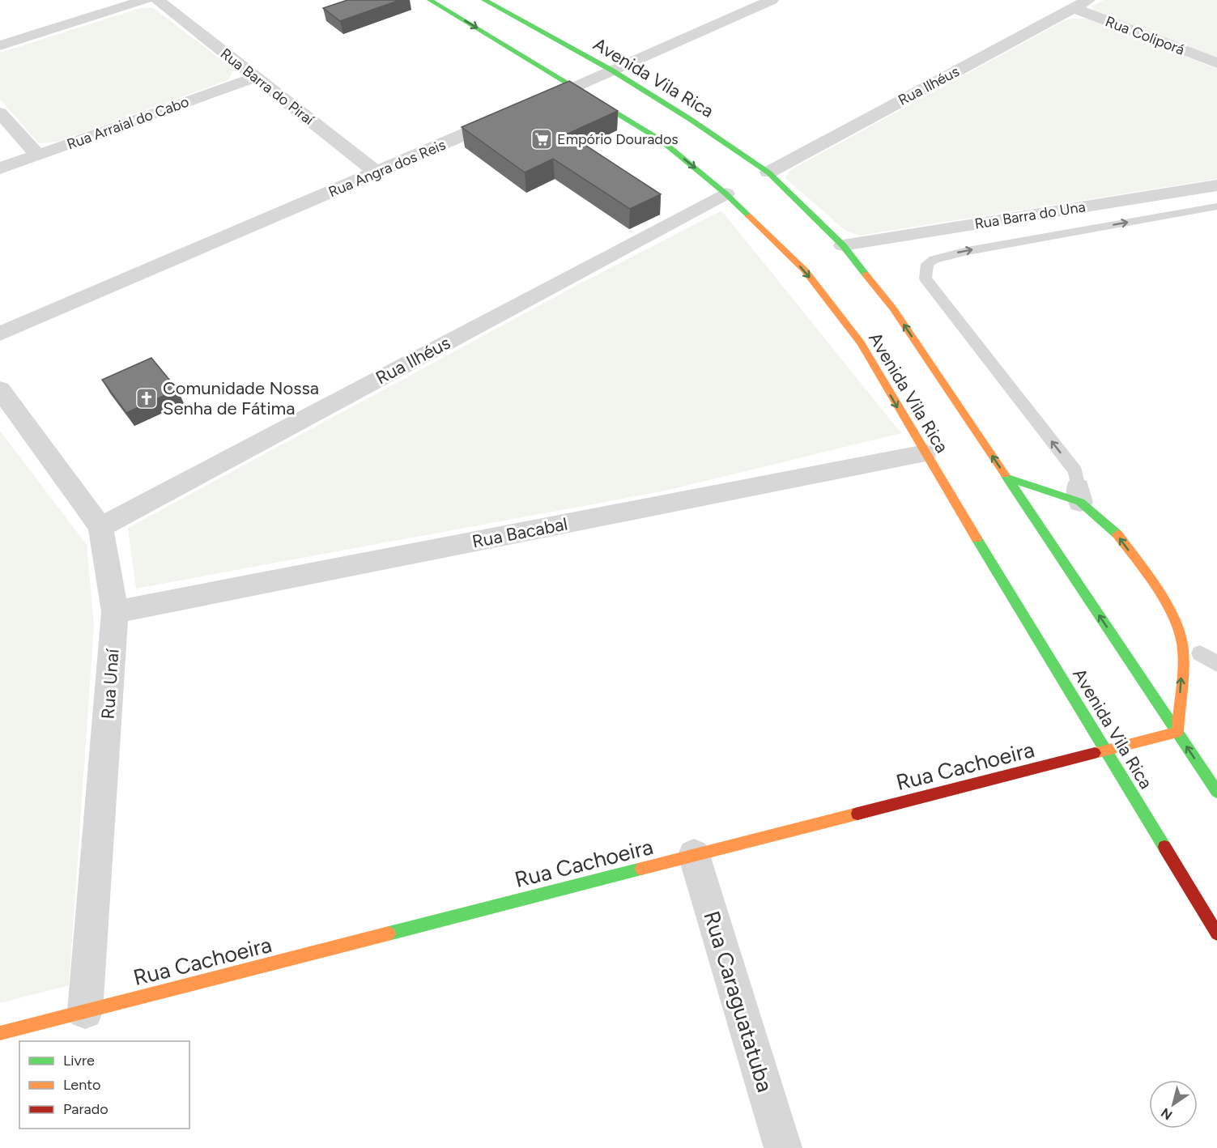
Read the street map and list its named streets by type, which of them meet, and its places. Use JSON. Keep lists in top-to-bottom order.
{
  "streets": {
    "street": [
      "Rua Coliporá",
      "Avenida Vila Rica",
      "Rua Ilhéus",
      "Rua Barra do Piraí",
      "Rua Arraial do Cabo",
      "Rua Angra dos Reis",
      "Rua Barra do Una",
      "Rua Bacabal",
      "Rua Unaí",
      "Rua Cachoeira",
      "Rua Caraguatatuba"
    ]
  },
  "crossings": [
    ["Rua Coliporá", "Rua Ilhéus"],
    ["Avenida Vila Rica", "Rua Ilhéus"],
    ["Avenida Vila Rica", "Rua Barra do Una"],
    ["Avenida Vila Rica", "Rua Bacabal"],
    ["Avenida Vila Rica", "Rua Cachoeira"],
    ["Rua Ilhéus", "Rua Unaí"],
    ["Rua Barra do Piraí", "Rua Arraial do Cabo"],
    ["Rua Barra do Piraí", "Rua Angra dos Reis"],
    ["Rua Bacabal", "Rua Unaí"],
    ["Rua Unaí", "Rua Cachoeira"],
    ["Rua Cachoeira", "Rua Caraguatatuba"]
  ],
  "places": {
    "supermarket": ["Empório Dourados"],
    "church": ["Comunidade Nossa Senha de Fátima"]
  },
  "legend": ["Livre", "Lento", "Parado"],
  "north": "bottom left"
}
